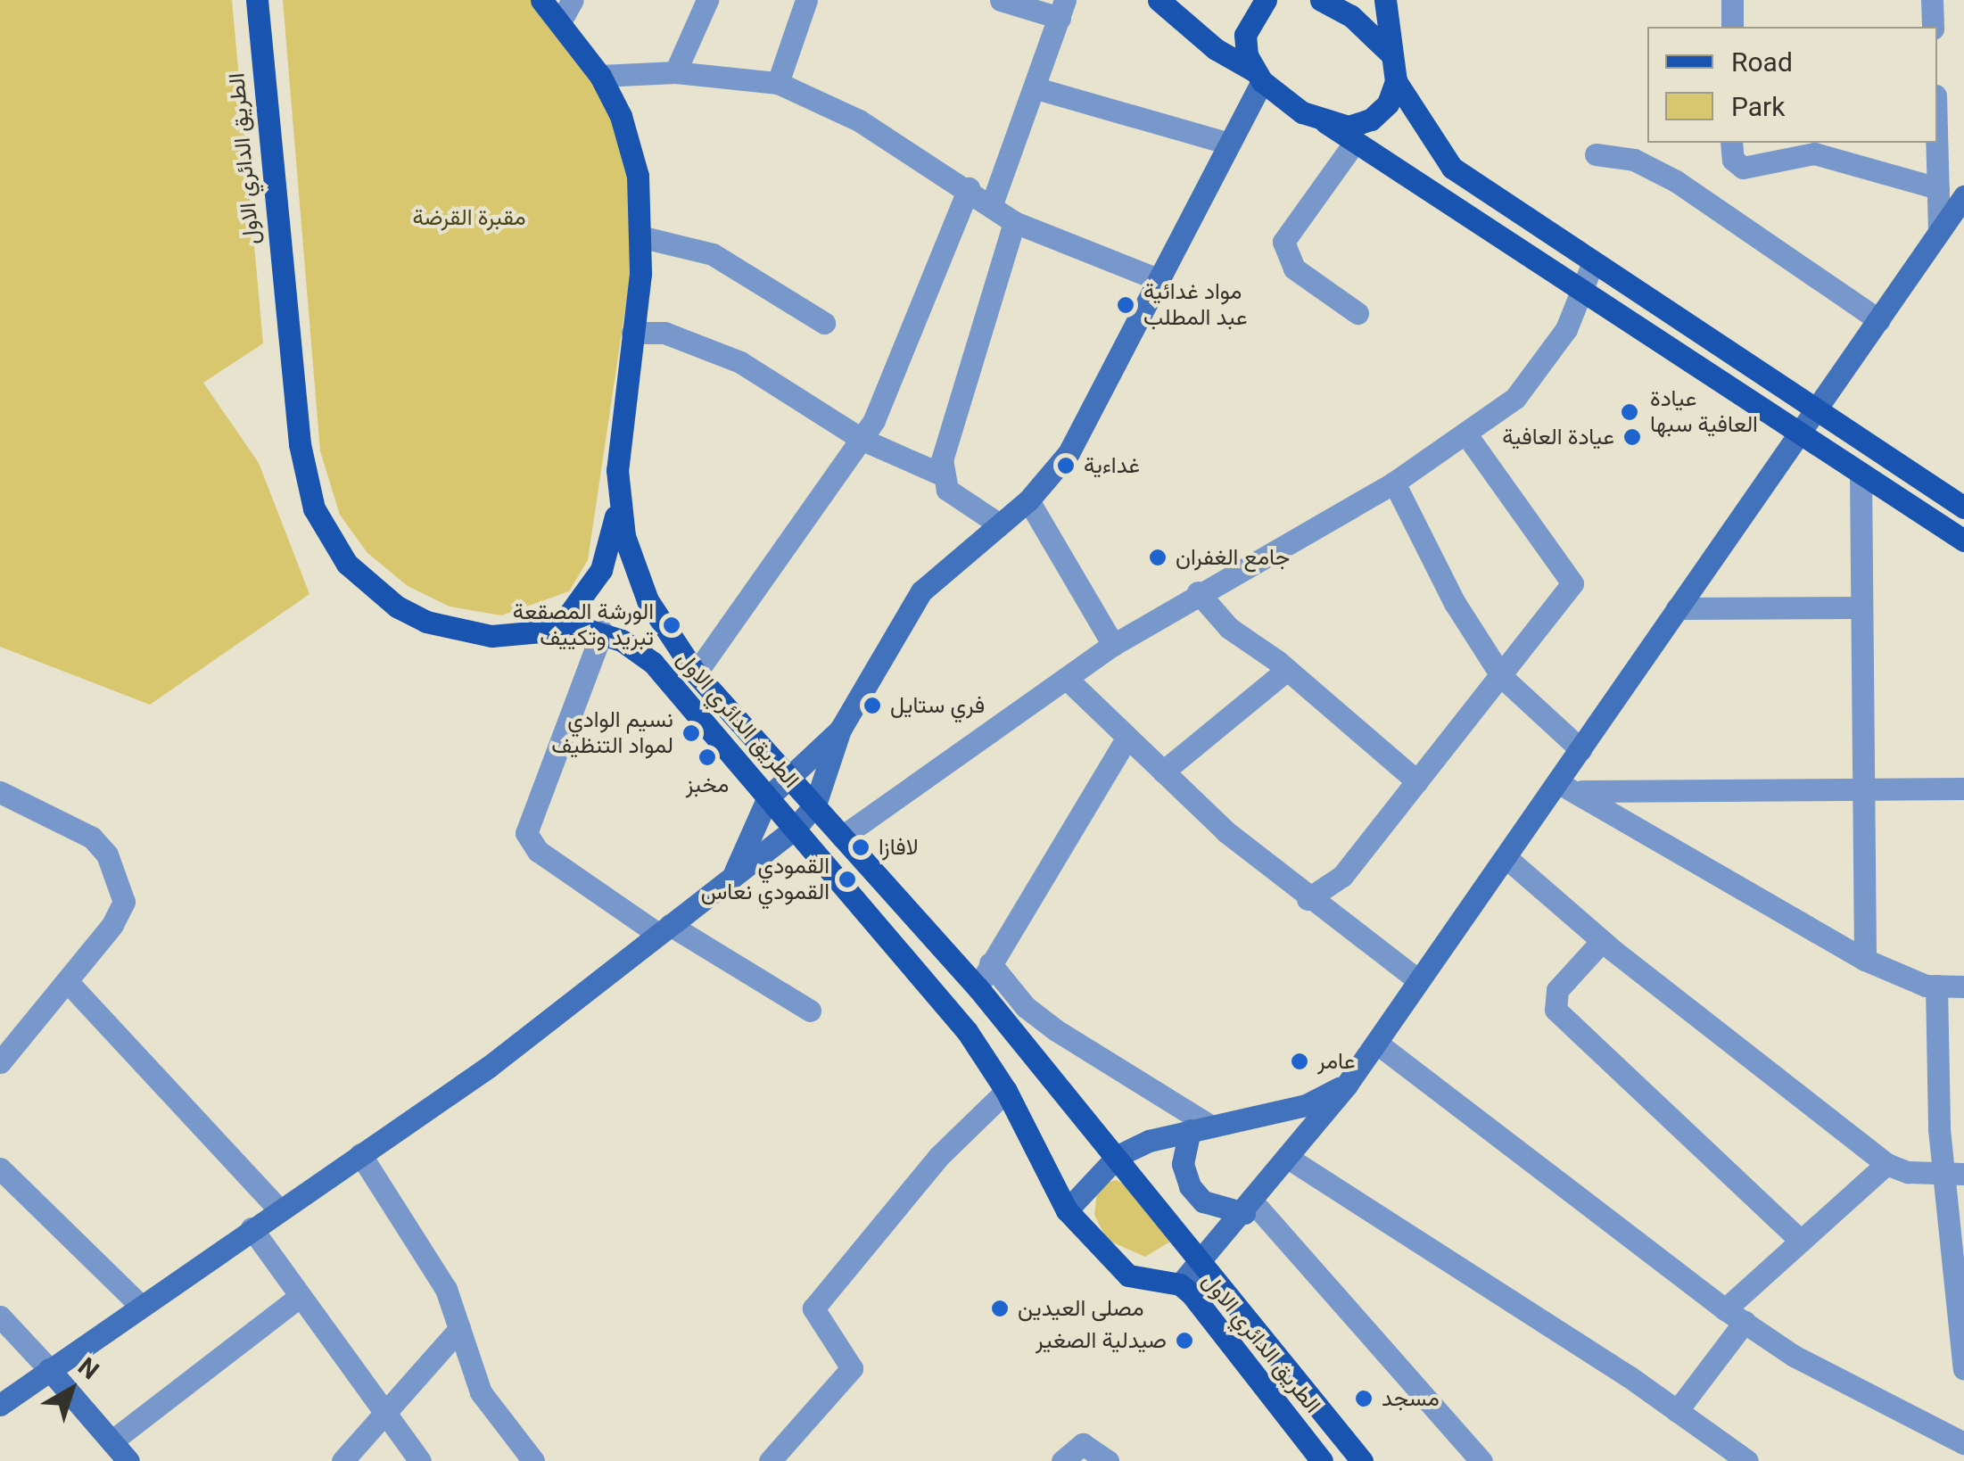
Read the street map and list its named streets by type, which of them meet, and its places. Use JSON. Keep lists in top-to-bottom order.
{
  "streets": {
    "main road": ["الطريق الدائري الاول"]
  },
  "parks": ["مقبرة القرضة"],
  "places": [
    "مواد غدائية عبد المطلب",
    "عيادة العافية سبها",
    "عيادة العافية",
    "غداءية",
    "جامع الغفران",
    "الورشة المصقعة تبريد وتكييف",
    "فري ستايل",
    "نسيم الوادي لمواد التنظيف",
    "مخبز",
    "لافازا",
    "القمودي القمودي نعاس",
    "عامر",
    "مصلى العيدين",
    "صيدلية الصغير",
    "مسجد"
  ],
  "legend": ["Road", "Park"],
  "north": "top right"
}
